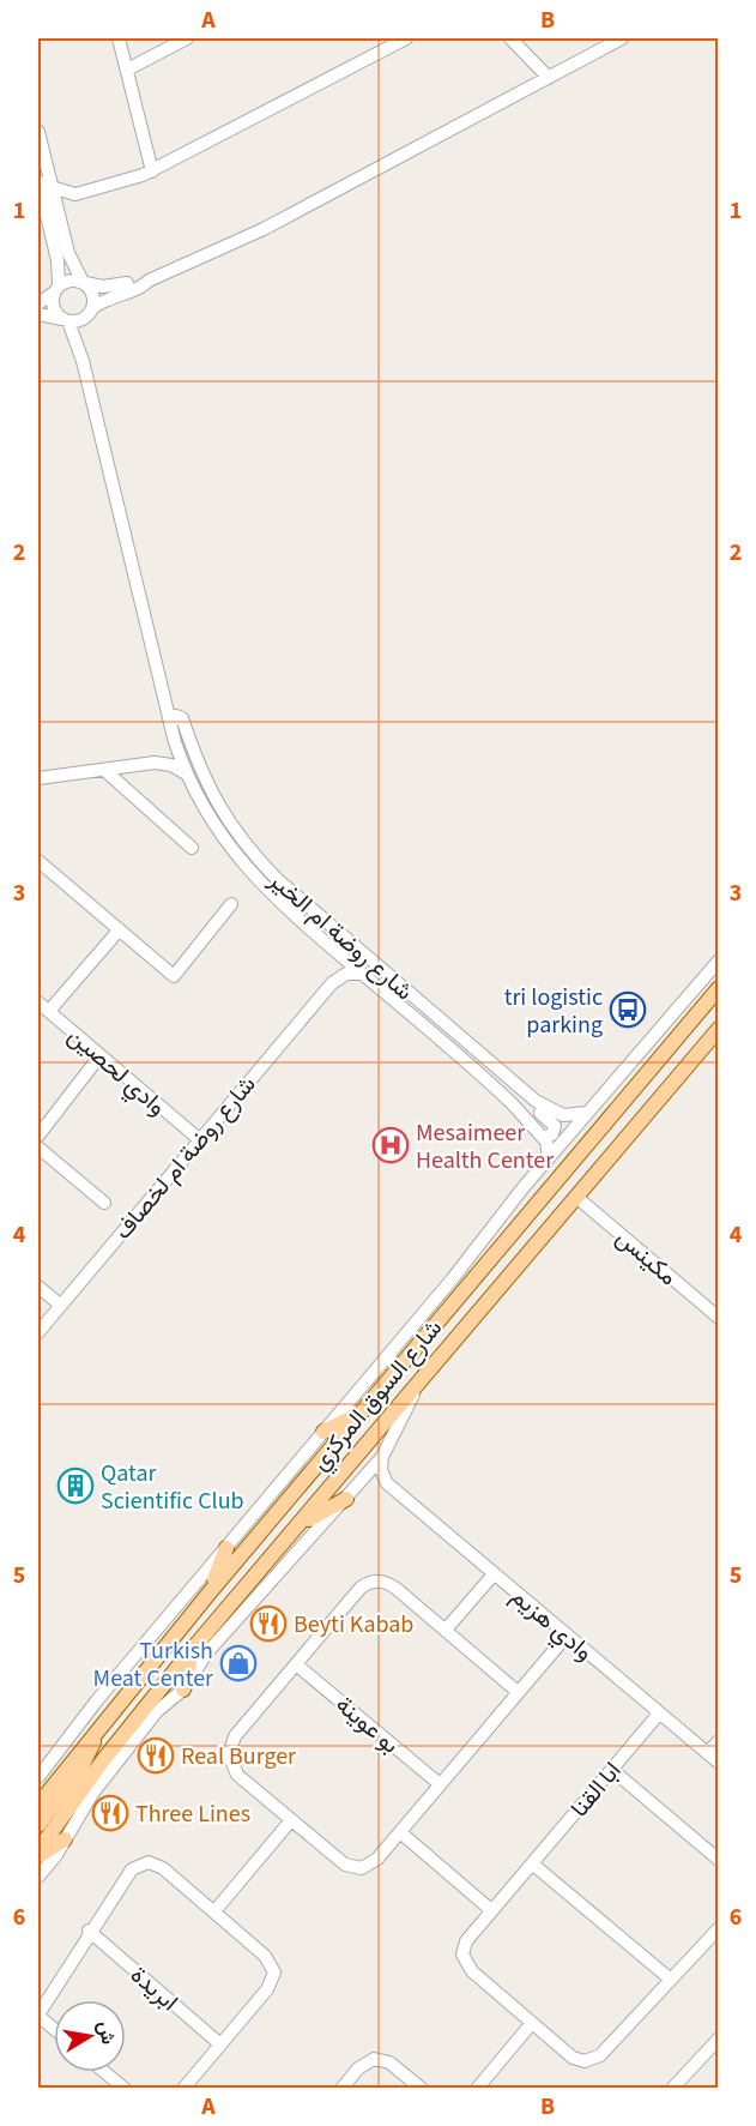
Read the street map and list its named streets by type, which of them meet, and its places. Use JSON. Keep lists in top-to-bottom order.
{
  "streets": {
    "main road": ["شارع السوق المركزي"],
    "street": [
      "شارع روضة ام الخير",
      "وادي لحصين",
      "شارع روضة ام لخصاف",
      "مكينس",
      "وادي هزيم",
      "بو عوينة",
      "ابا القنا",
      "ابريدة"
    ]
  },
  "crossings": [
    ["شارع روضة ام الخير", "شارع السوق المركزي"],
    ["وادي لحصين", "شارع روضة ام لخصاف"],
    ["مكينس", "شارع السوق المركزي"],
    ["وادي هزيم", "ابا القنا"]
  ],
  "places": {
    "bus stop": ["tri logistic parking"],
    "hospital": ["Mesaimeer Health Center"],
    "building": ["Qatar Scientific Club"],
    "restaurant": ["Beyti Kabab", "Real Burger", "Three Lines"],
    "shop": ["Turkish Meat Center"]
  },
  "north": "right",
  "grid": {
    "columns": ["A", "B"],
    "rows": [
      "1",
      "2",
      "3",
      "4",
      "5",
      "6"
    ]
  }
}
